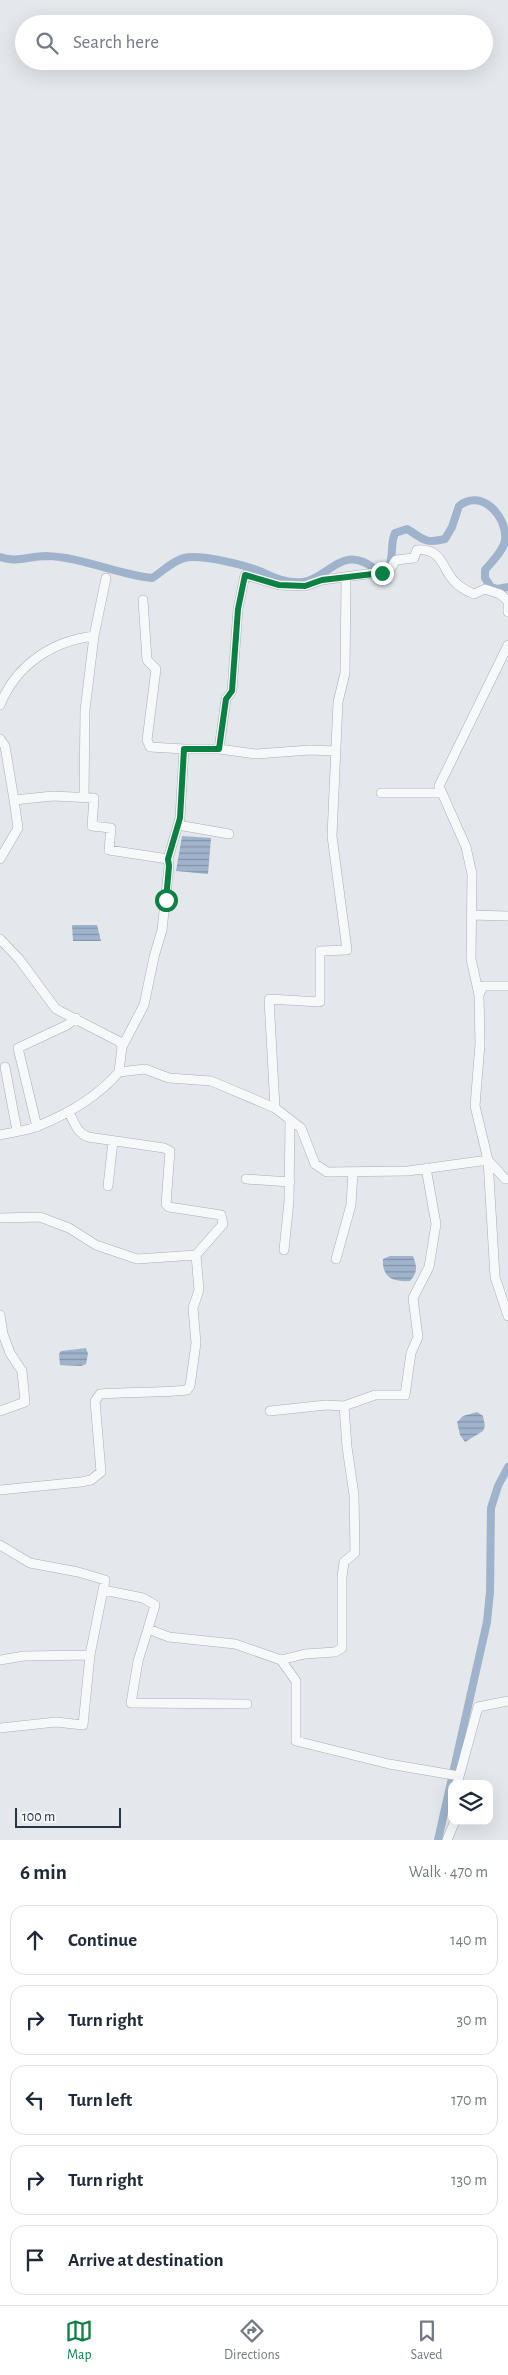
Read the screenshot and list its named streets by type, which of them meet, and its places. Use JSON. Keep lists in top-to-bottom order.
{
  "scale_bar": "100 m",
  "page": {
    "search": "Search here",
    "scale": "100 m",
    "heading": ["6 min", "Walk · 470 m"],
    "list": [
      ["Continue", "140 m"],
      ["Turn right", "30 m"],
      ["Turn left", "170 m"],
      ["Turn right", "130 m"],
      "Arrive at destination"
    ],
    "nav": ["Map", "Directions", "Saved"]
  }
}
